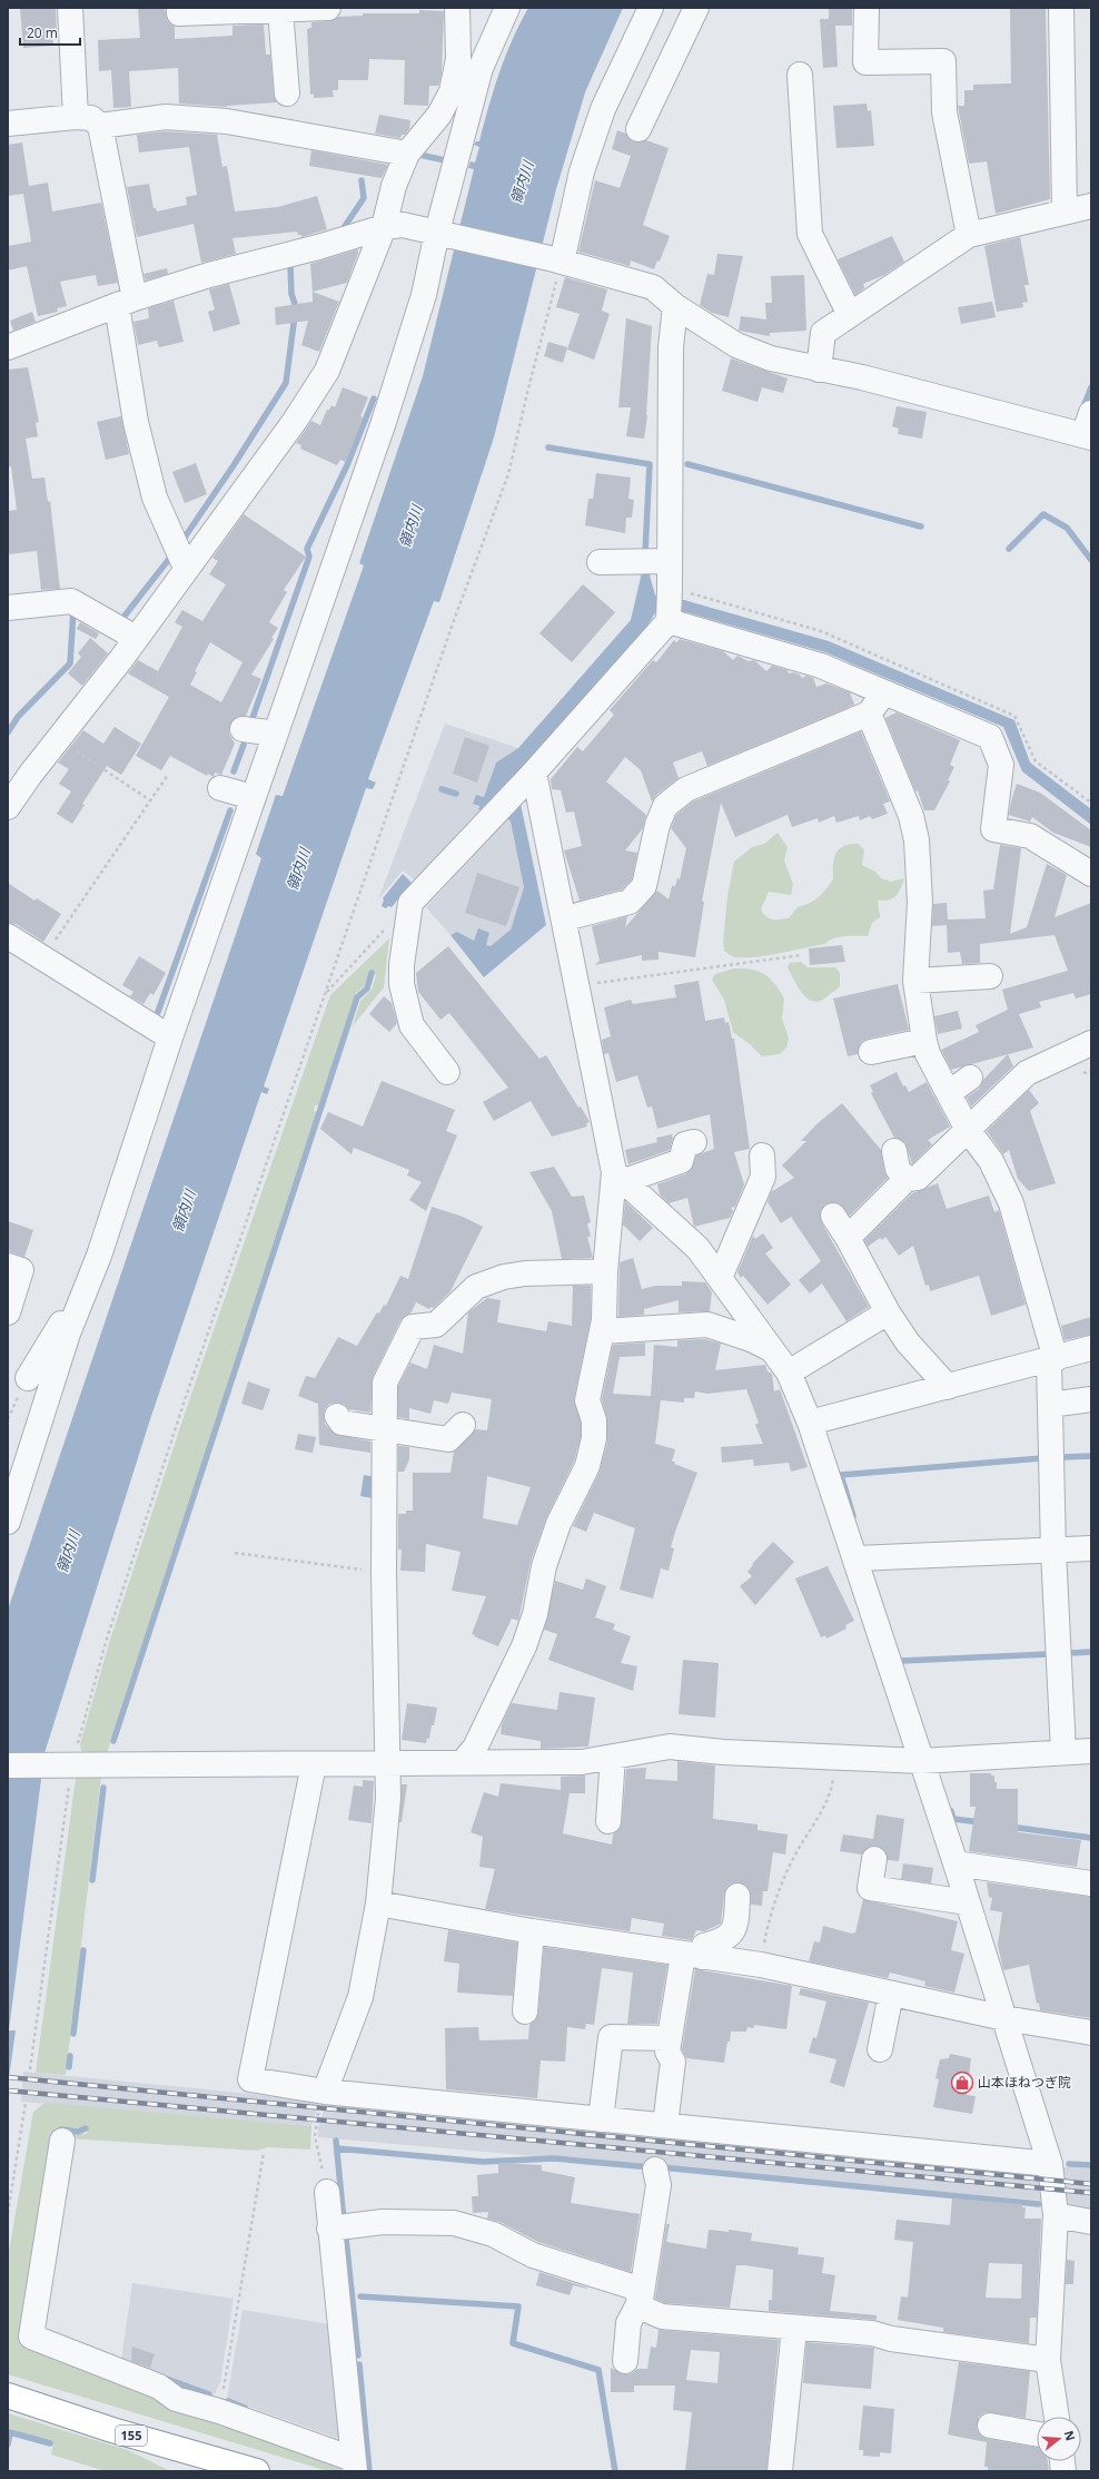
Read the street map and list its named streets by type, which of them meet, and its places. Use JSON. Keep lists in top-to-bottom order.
{
  "streets": {
    "highway": ["155"]
  },
  "water": ["領内川"],
  "places": {
    "shop": ["山本ほねつぎ院"]
  },
  "scale_bar": "20 m",
  "north": "right"
}
